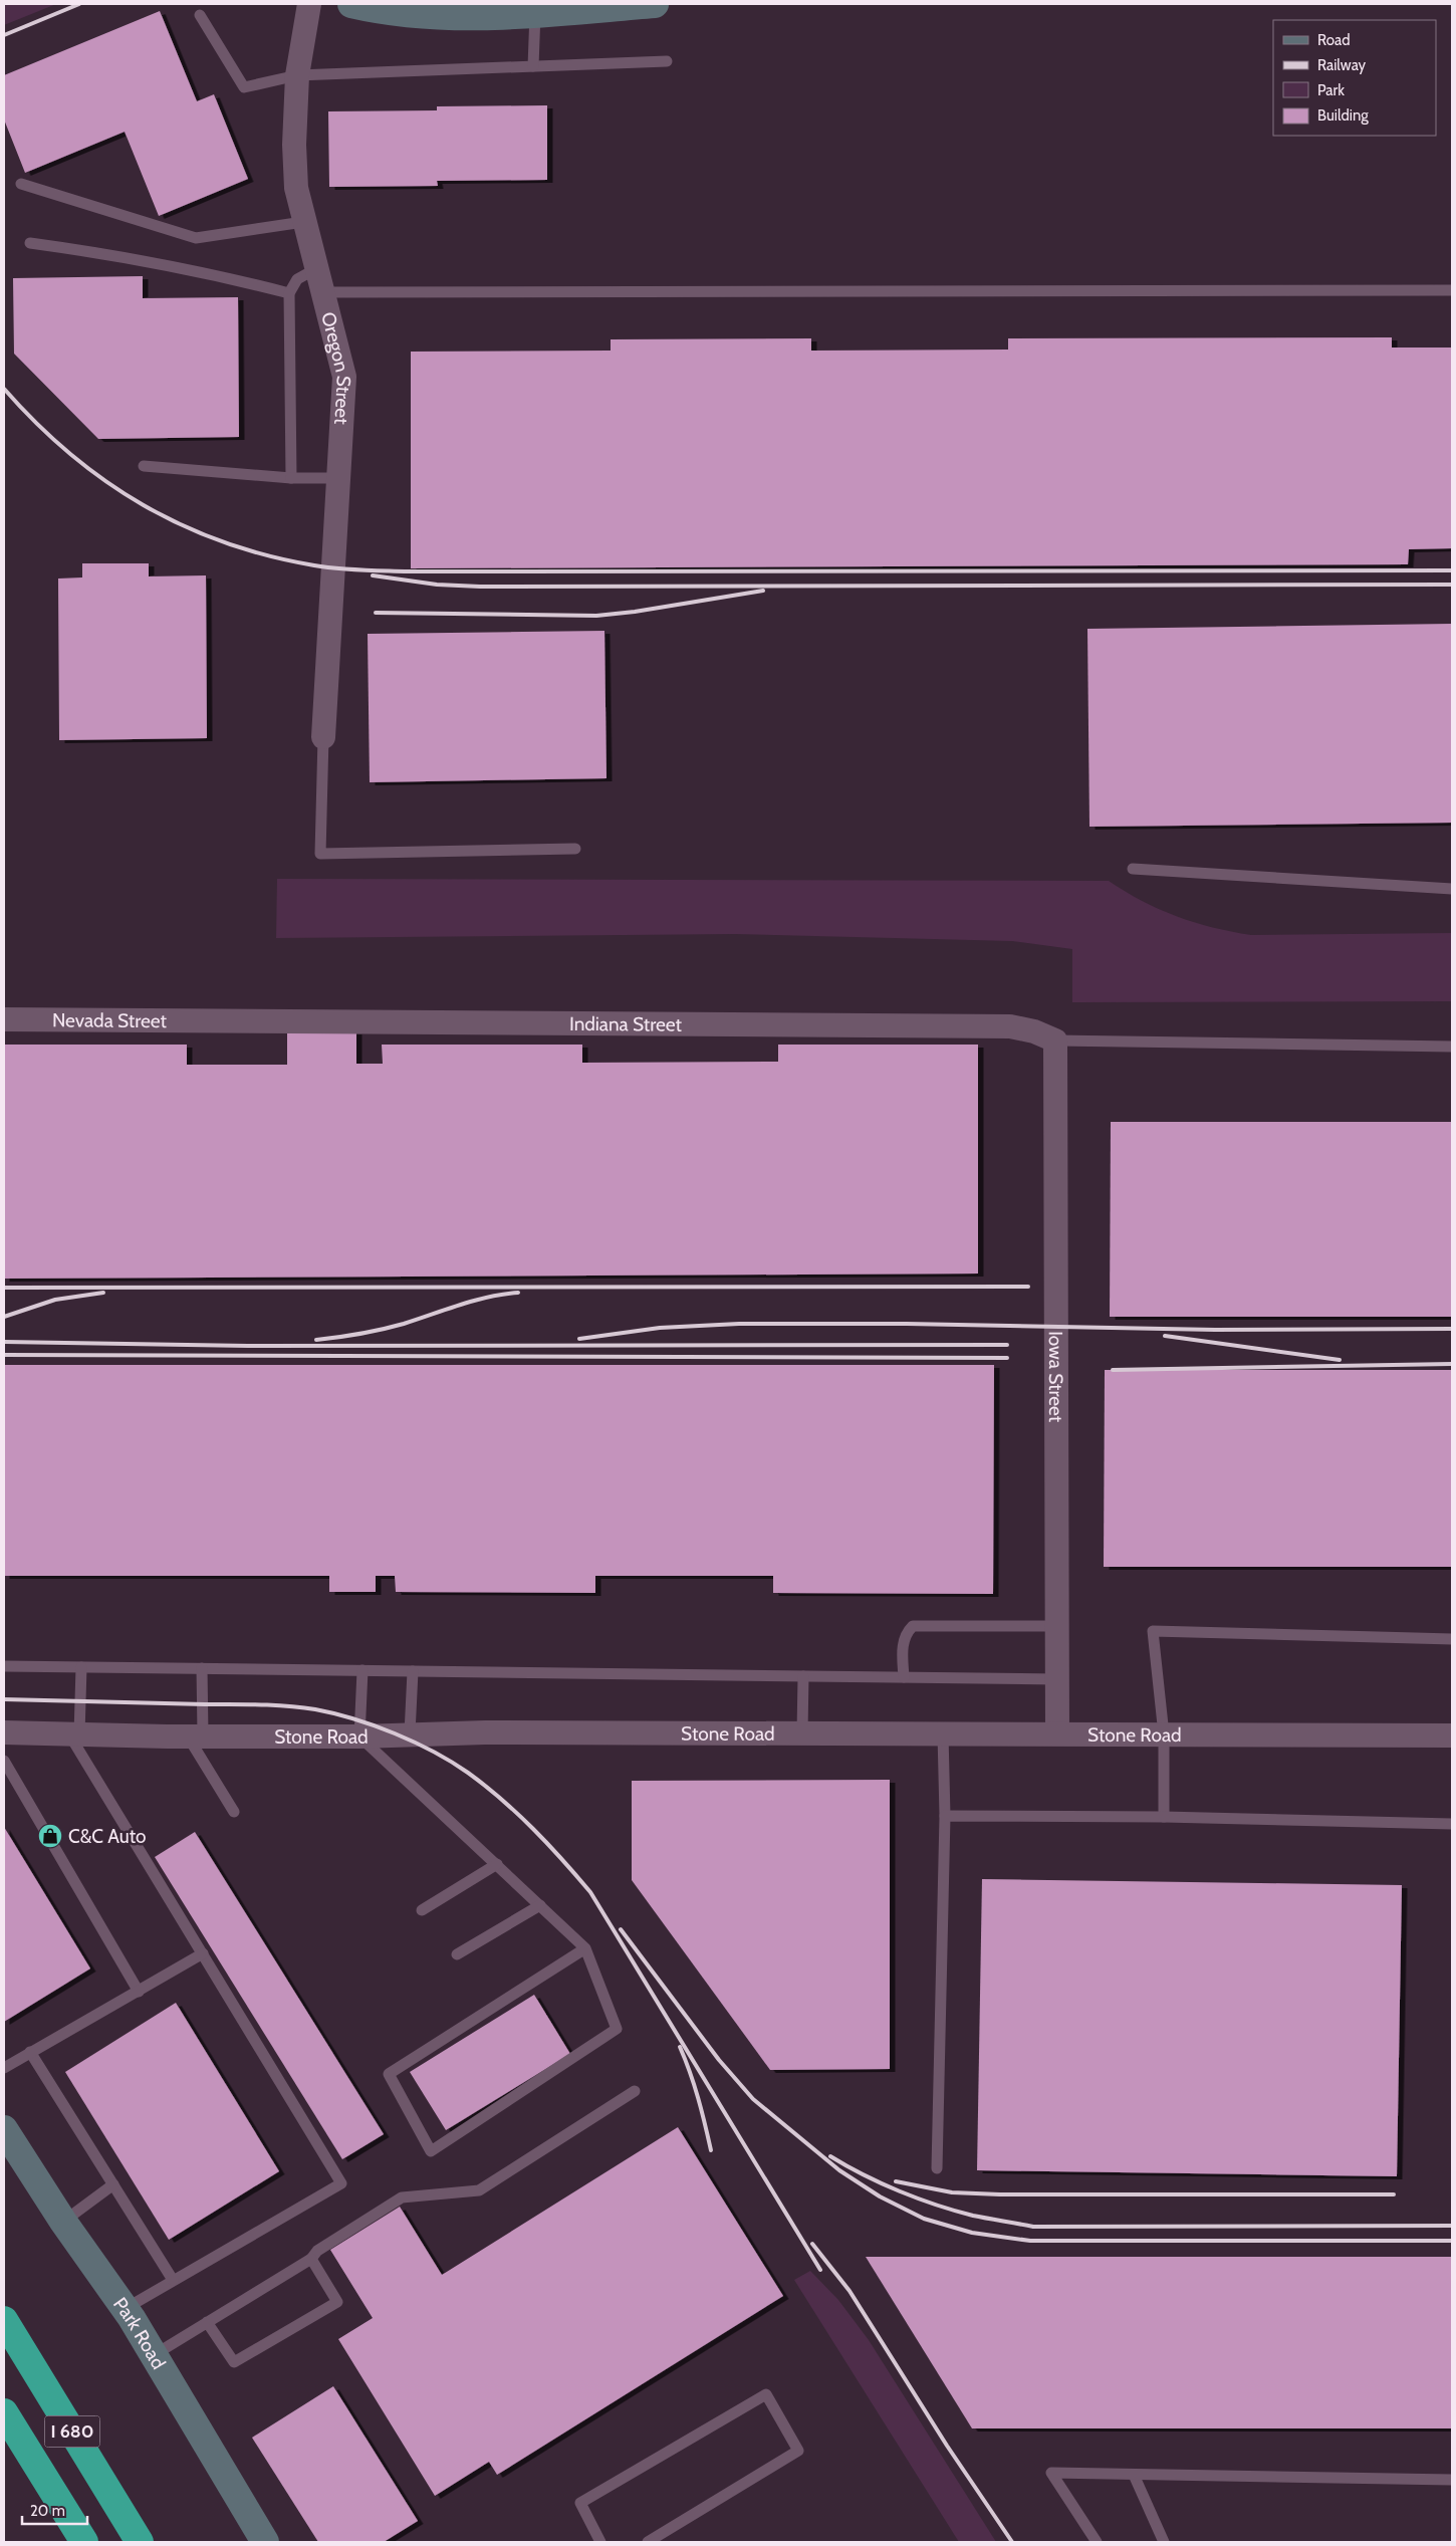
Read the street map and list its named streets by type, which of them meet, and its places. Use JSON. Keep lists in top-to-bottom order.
{
  "streets": {
    "highway": ["I 680"],
    "street": [
      "Oregon Street",
      "Nevada Street",
      "Indiana Street",
      "Iowa Street",
      "Stone Road",
      "Park Road"
    ]
  },
  "crossings": [
    ["Nevada Street", "Indiana Street"],
    ["Indiana Street", "Iowa Street"],
    ["Iowa Street", "Stone Road"]
  ],
  "places": {
    "shop": ["C&C Auto"]
  },
  "legend": [
    "Road",
    "Railway",
    "Park",
    "Building"
  ],
  "scale_bar": "20 m"
}
